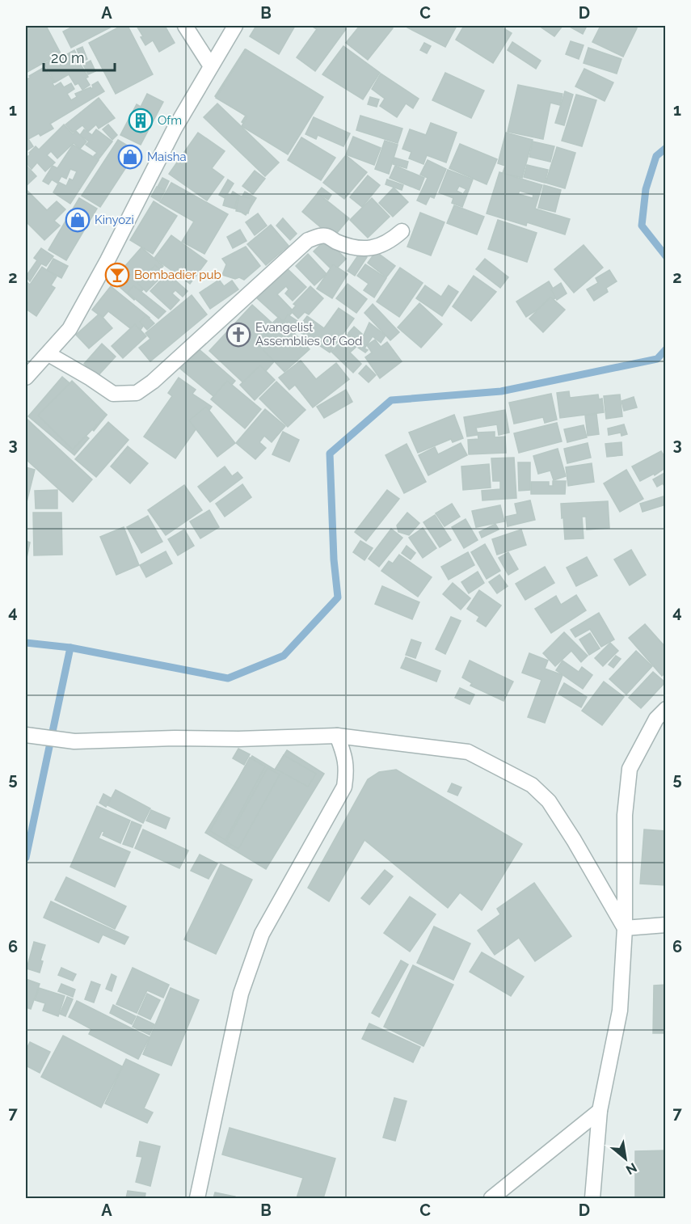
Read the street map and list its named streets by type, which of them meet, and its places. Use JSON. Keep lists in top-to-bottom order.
{
  "places": {
    "building": ["Ofm"],
    "shop": ["Maisha", "Kinyozi"],
    "bar": ["Bombadier pub"],
    "church": ["Evangelist Assemblies Of God"]
  },
  "scale_bar": "20 m",
  "north": "bottom right",
  "grid": {
    "columns": [
      "A",
      "B",
      "C",
      "D"
    ],
    "rows": [
      "1",
      "2",
      "3",
      "4",
      "5",
      "6",
      "7"
    ]
  }
}
